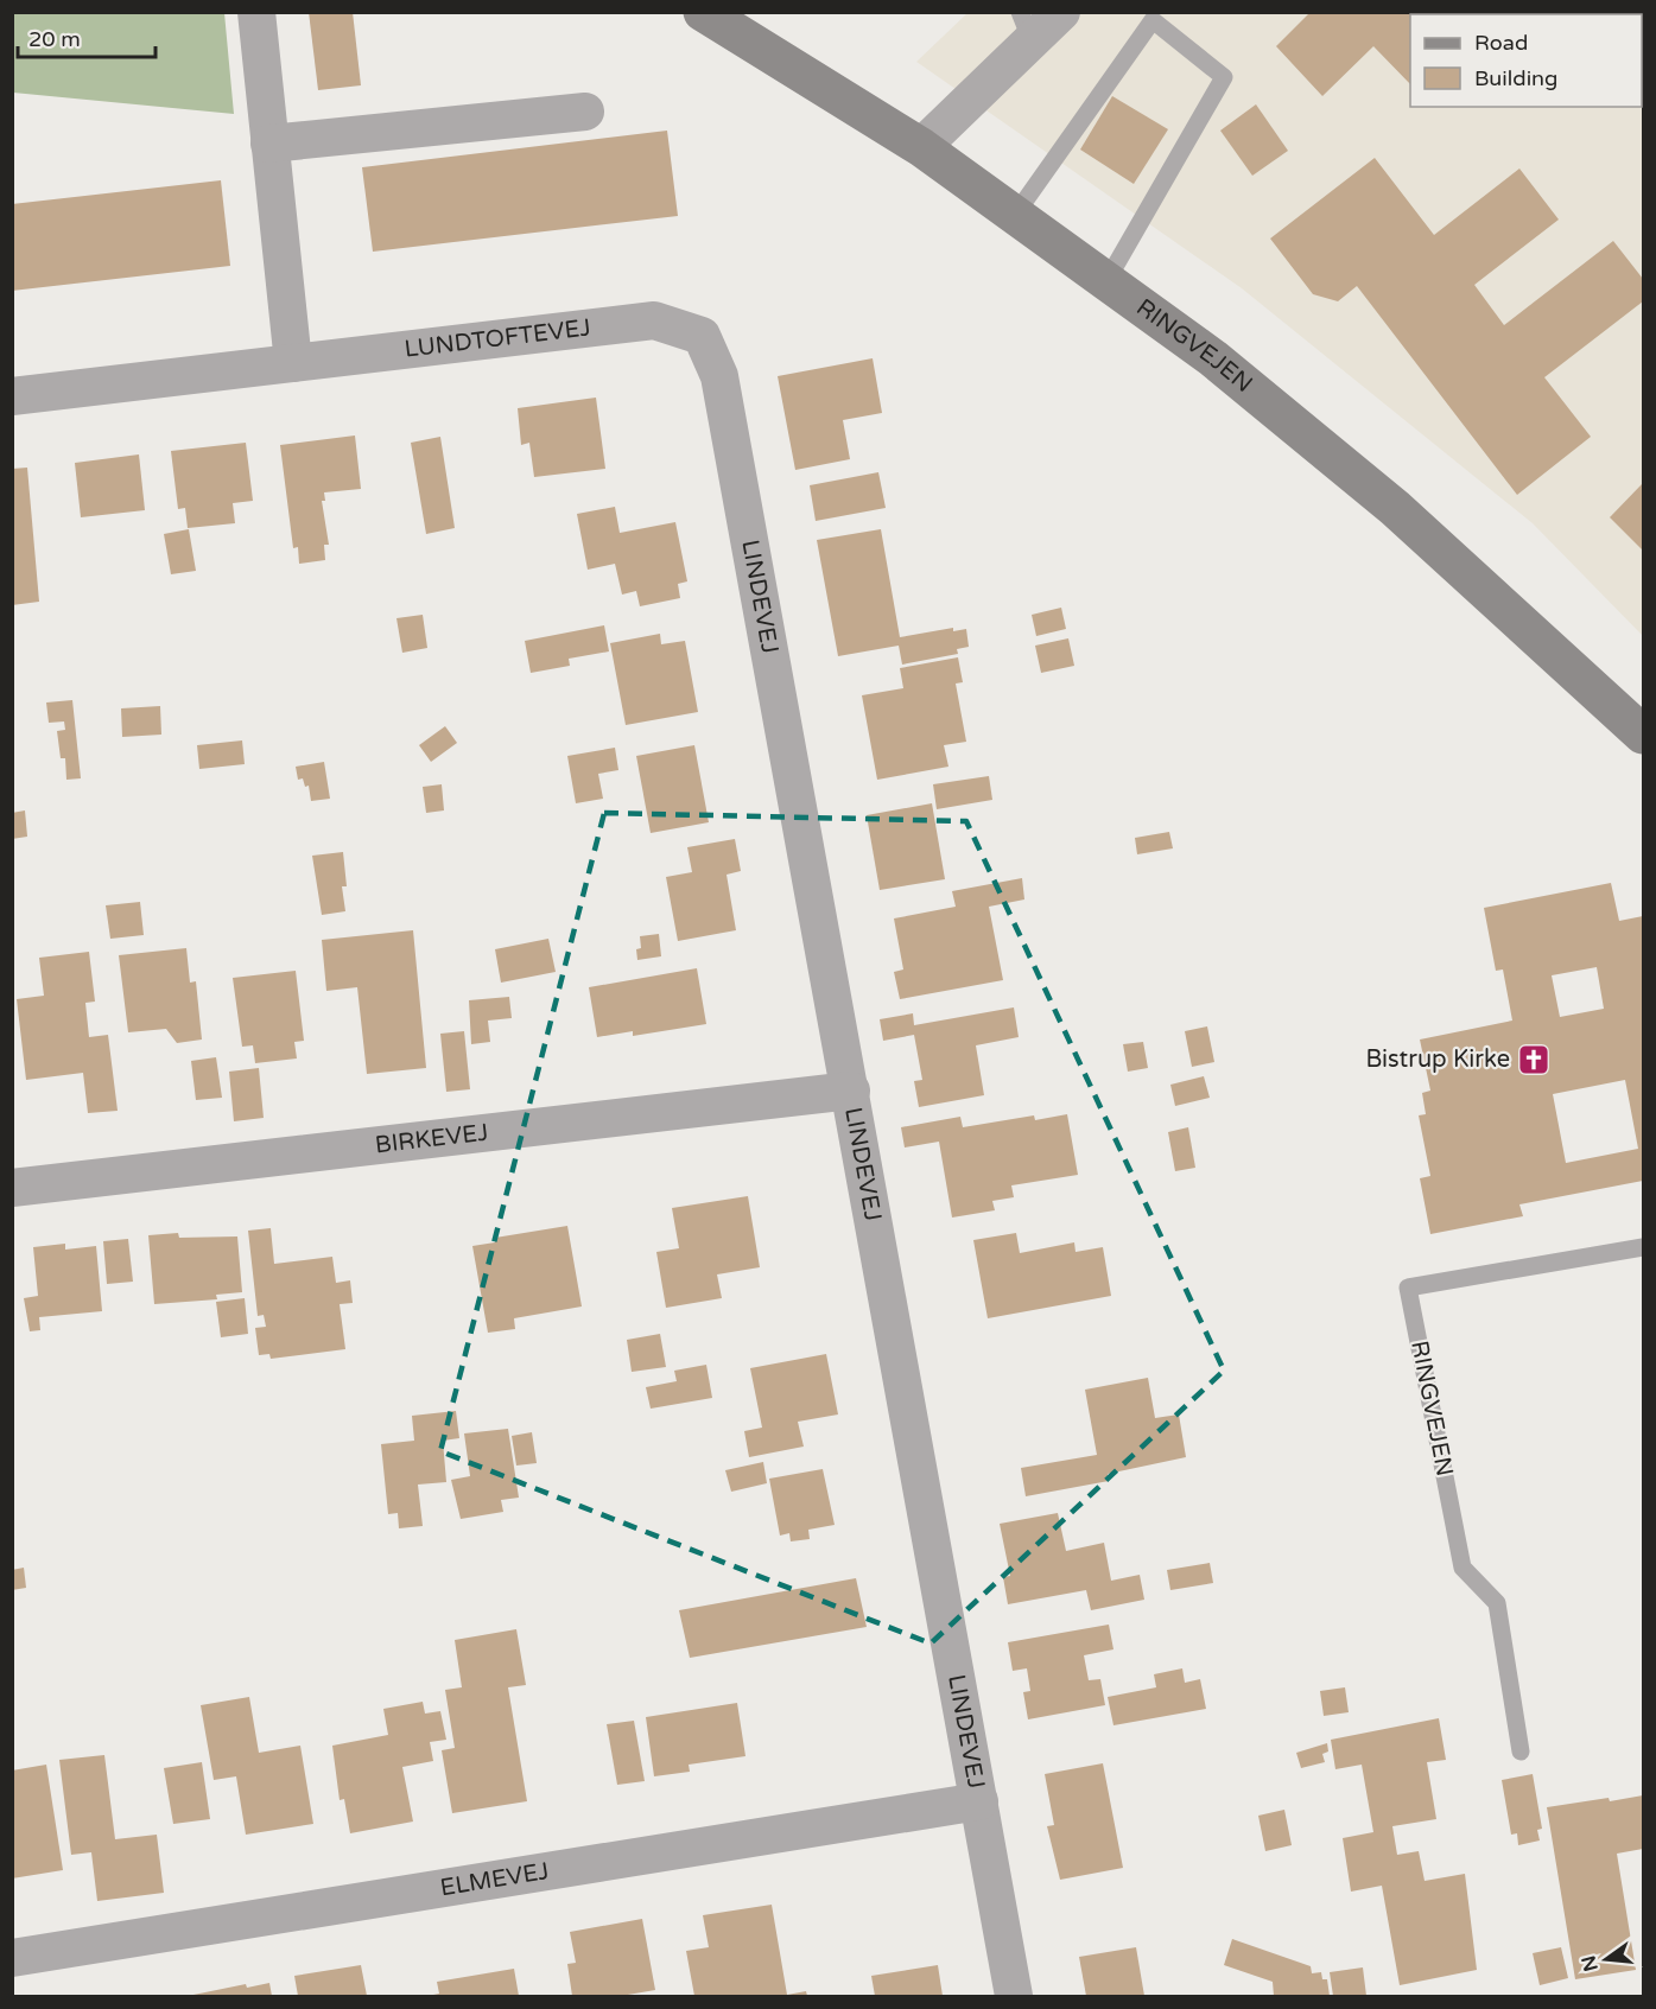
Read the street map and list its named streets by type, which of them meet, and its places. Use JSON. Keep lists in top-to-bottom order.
{
  "streets": {
    "main road": ["RINGVEJEN"],
    "street": [
      "LUNDTOFTEVEJ",
      "LINDEVEJ",
      "BIRKEVEJ",
      "ELMEVEJ"
    ]
  },
  "crossings": [
    ["LUNDTOFTEVEJ", "LINDEVEJ"],
    ["LINDEVEJ", "BIRKEVEJ"],
    ["LINDEVEJ", "ELMEVEJ"]
  ],
  "places": {
    "church": ["Bistrup Kirke"]
  },
  "legend": ["Road", "Building"],
  "scale_bar": "20 m",
  "north": "left"
}
